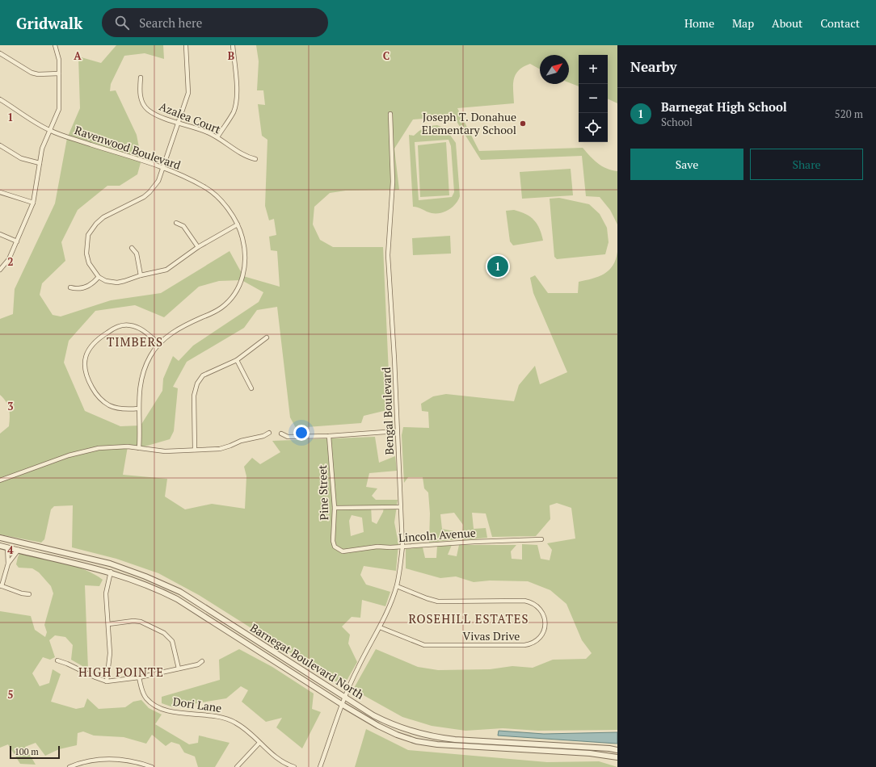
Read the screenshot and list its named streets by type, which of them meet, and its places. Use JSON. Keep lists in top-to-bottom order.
{
  "streets": {
    "street": [
      "Azalea Court",
      "Ravenwood Boulevard",
      "Bengal Boulevard",
      "Pine Street",
      "Lincoln Avenue",
      "Vivas Drive",
      "Barnegat Boulevard North",
      "Dori Lane"
    ]
  },
  "crossings": [
    ["Bengal Boulevard", "Lincoln Avenue"],
    ["Bengal Boulevard", "Vivas Drive"],
    ["Bengal Boulevard", "Barnegat Boulevard North"],
    ["Pine Street", "Lincoln Avenue"]
  ],
  "districts": ["TIMBERS", "ROSEHILL ESTATES", "HIGH POINTE"],
  "places": ["Joseph T. Donahue Elementary School"],
  "scale_bar": "100 m",
  "north": "top right",
  "page": {
    "header": "Gridwalk",
    "search": "Search here",
    "nav": [
      "Home",
      "Map",
      "About",
      "Contact"
    ],
    "heading": "Nearby",
    "map_buttons": ["+", "−"],
    "list": [
      {
        "mark": "1",
        "name": "Barnegat High School",
        "note": "School",
        "value": "520 m"
      }
    ],
    "buttons": ["Save", "Share"],
    "pins": "1",
    "scale": "100 m"
  },
  "grid": {
    "columns": ["A", "B", "C"],
    "rows": [
      "1",
      "2",
      "3",
      "4",
      "5"
    ]
  }
}
